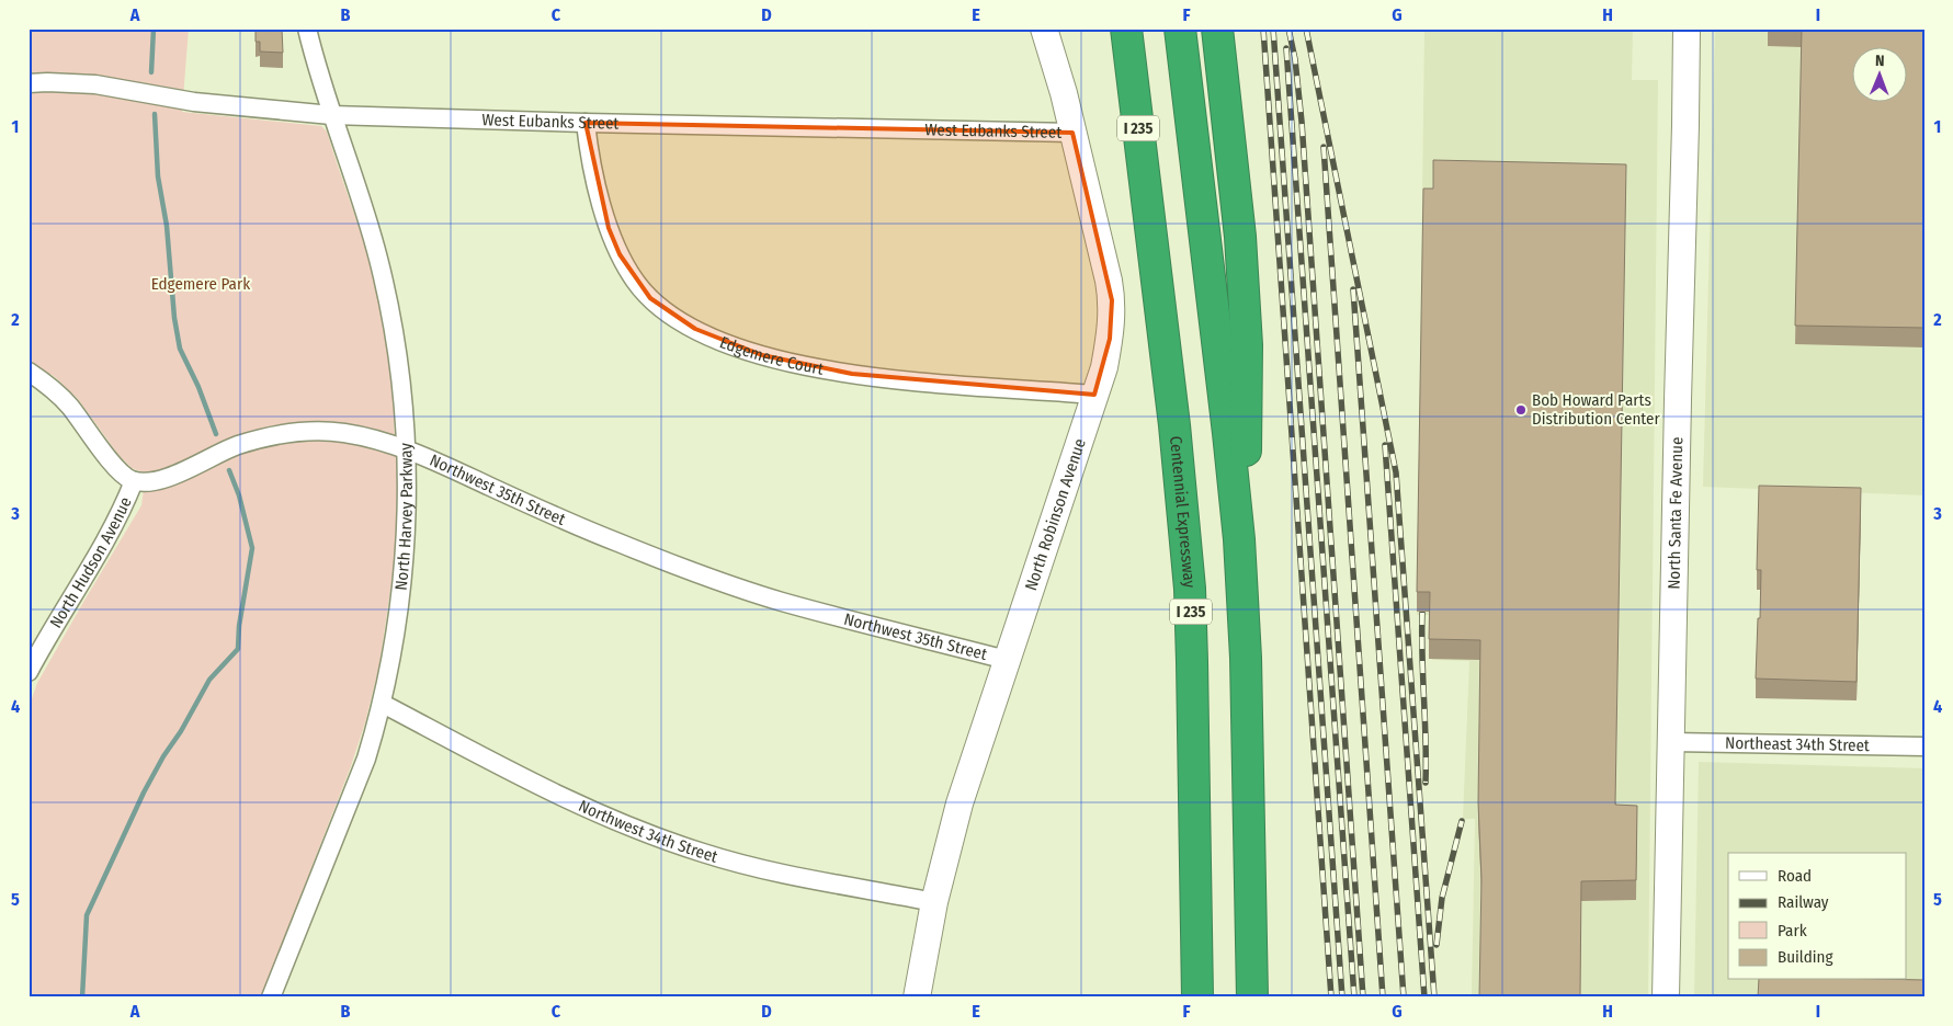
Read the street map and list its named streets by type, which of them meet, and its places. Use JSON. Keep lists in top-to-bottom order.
{
  "streets": {
    "highway": ["I 235", "Centennial Expressway"],
    "street": [
      "West Eubanks Street",
      "Edgemere Court",
      "Northwest 35th Street",
      "North Santa Fe Avenue",
      "North Robinson Avenue",
      "North Harvey Parkway",
      "North Hudson Avenue",
      "Northeast 34th Street",
      "Northwest 34th Street"
    ]
  },
  "crossings": [
    ["West Eubanks Street", "Edgemere Court"],
    ["West Eubanks Street", "North Robinson Avenue"],
    ["West Eubanks Street", "North Harvey Parkway"],
    ["Edgemere Court", "North Robinson Avenue"],
    ["Northwest 35th Street", "North Robinson Avenue"],
    ["Northwest 35th Street", "North Harvey Parkway"],
    ["Northwest 35th Street", "North Hudson Avenue"],
    ["North Santa Fe Avenue", "Northeast 34th Street"],
    ["North Robinson Avenue", "Northwest 34th Street"],
    ["North Harvey Parkway", "Northwest 34th Street"]
  ],
  "parks": ["Edgemere Park"],
  "places": ["Bob Howard Parts Distribution Center"],
  "legend": [
    "Road",
    "Railway",
    "Park",
    "Building"
  ],
  "north": "top",
  "grid": {
    "columns": [
      "A",
      "B",
      "C",
      "D",
      "E",
      "F",
      "G",
      "H",
      "I"
    ],
    "rows": [
      "1",
      "2",
      "3",
      "4",
      "5"
    ]
  }
}
